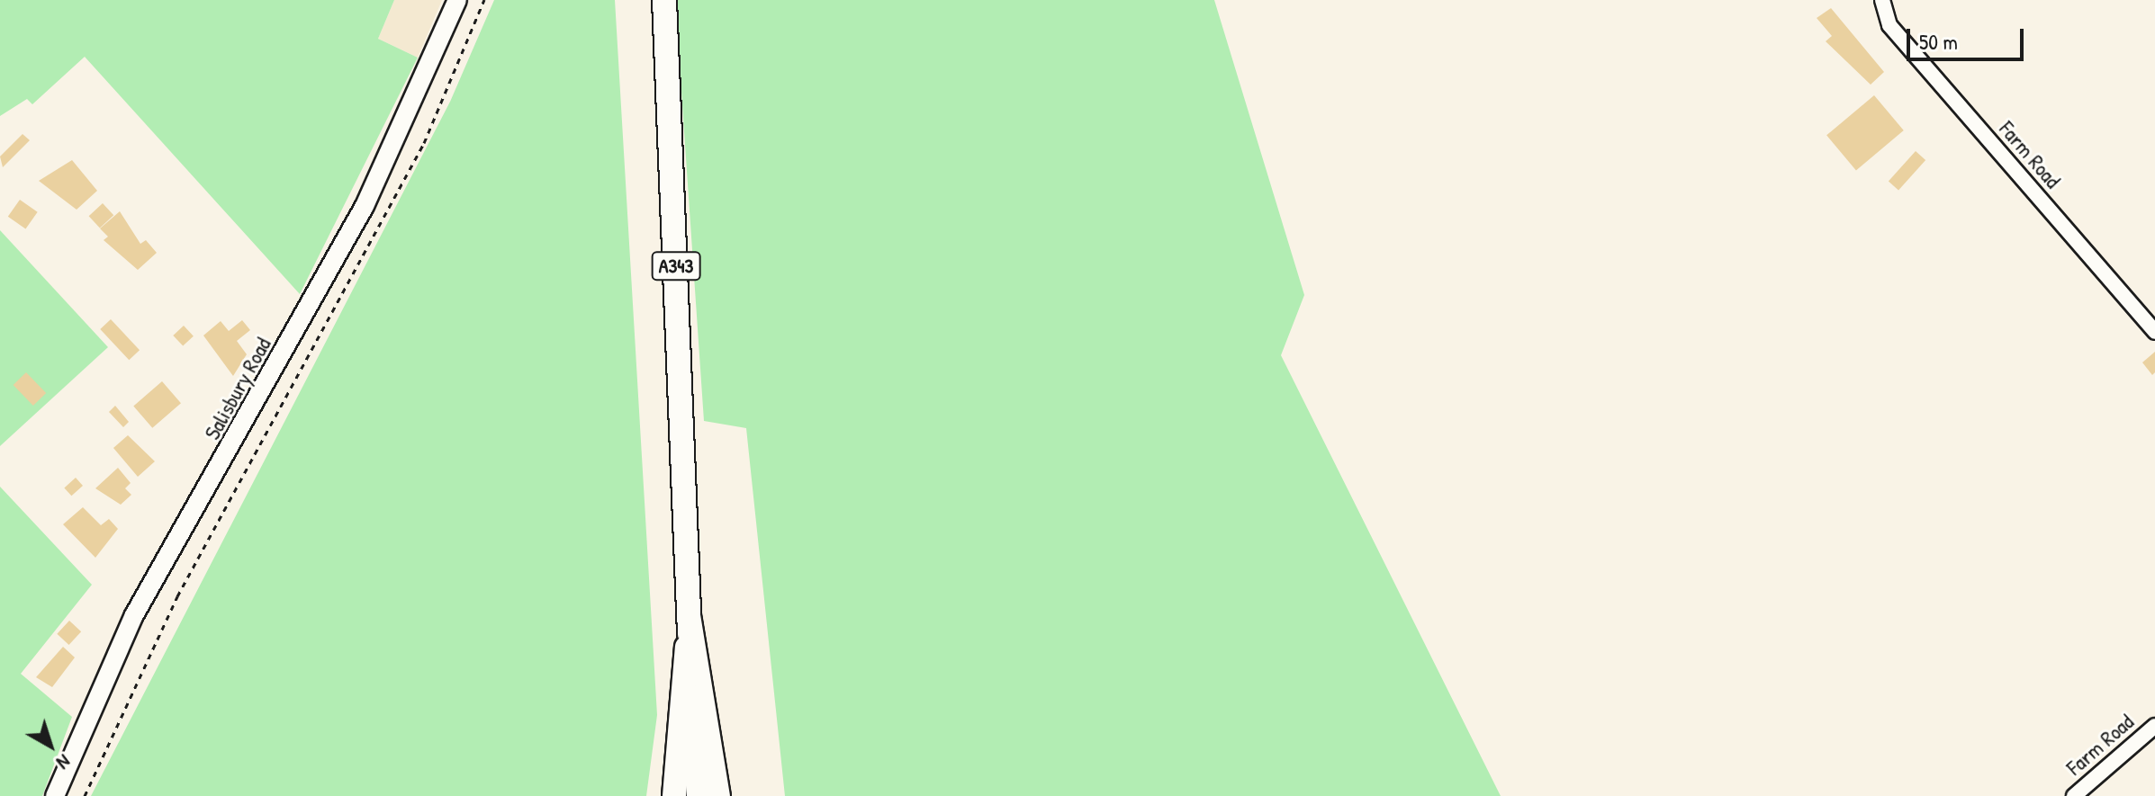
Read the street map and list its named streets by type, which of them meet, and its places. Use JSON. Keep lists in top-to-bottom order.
{
  "streets": {
    "main road": ["A343"],
    "street": ["Farm Road", "Salisbury Road"]
  },
  "scale_bar": "50 m",
  "north": "bottom right"
}
